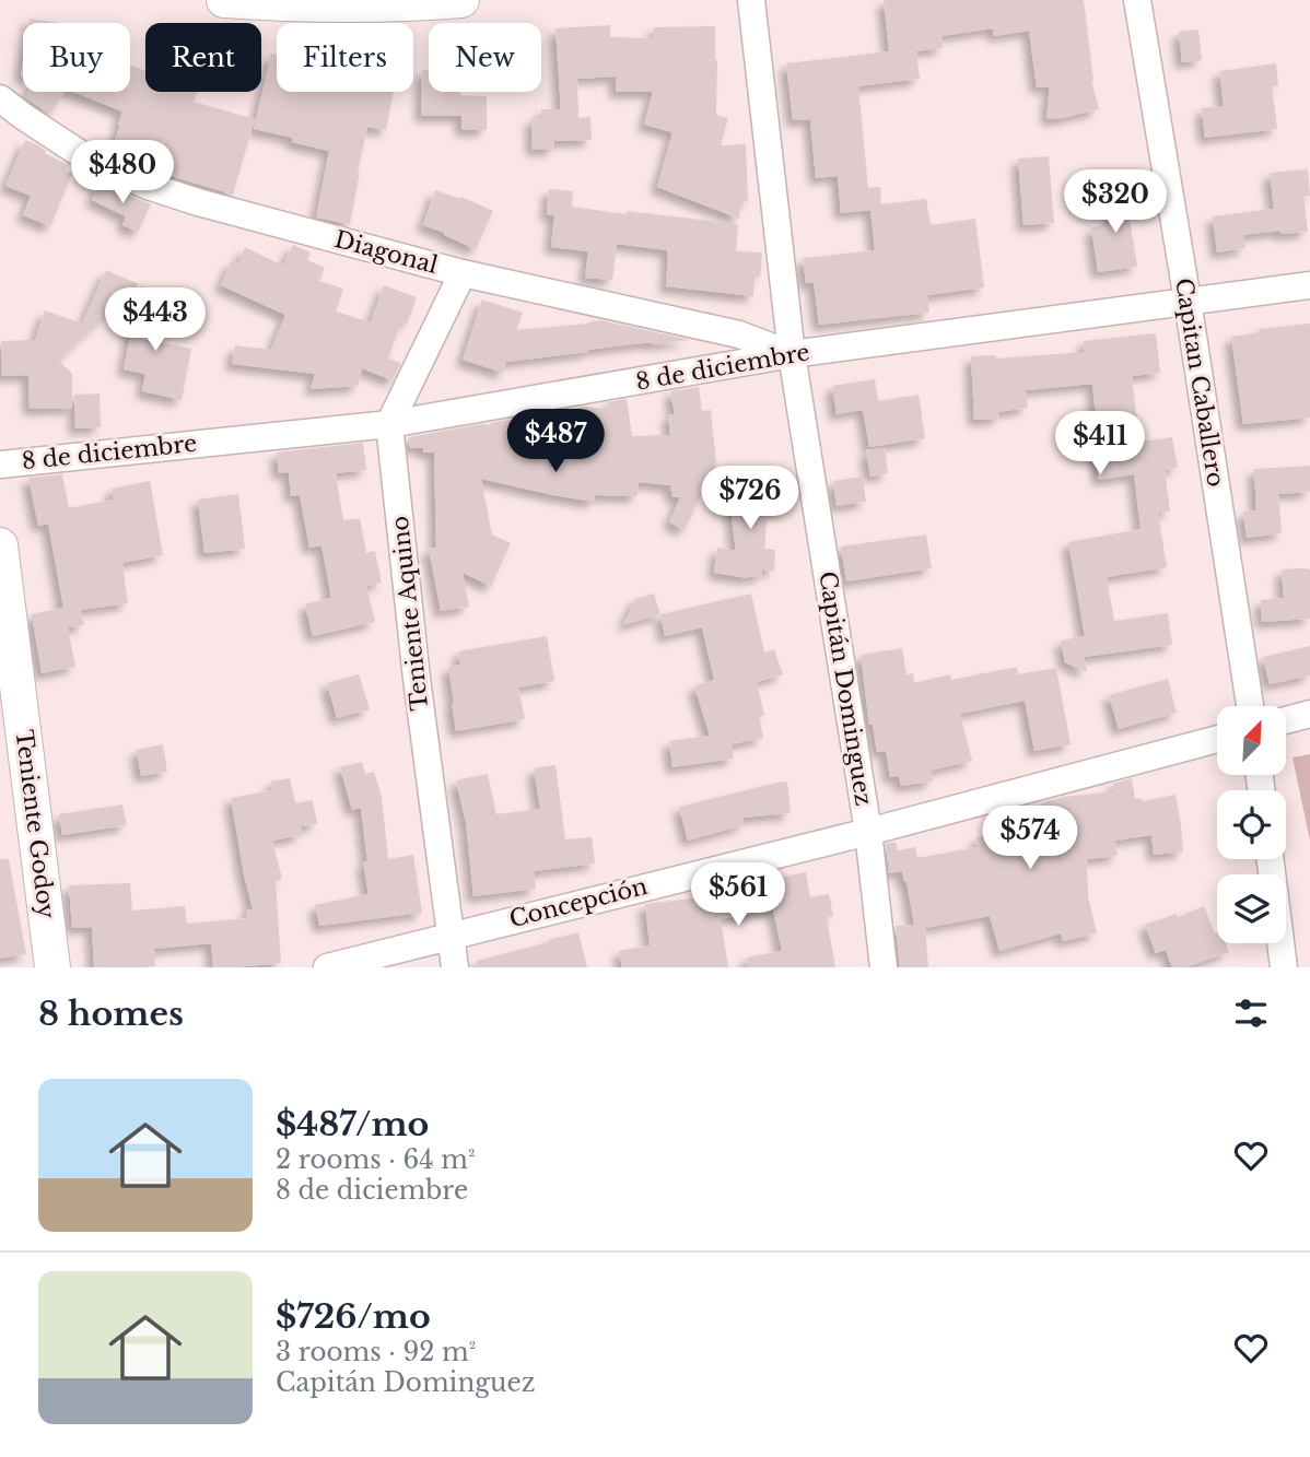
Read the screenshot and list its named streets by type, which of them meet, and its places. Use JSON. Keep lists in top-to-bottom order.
{
  "streets": {
    "main road": ["Teniente Godoy"],
    "street": [
      "Diagonal",
      "8 de diciembre",
      "Capitan Caballero",
      "Teniente Aquino",
      "Capitán Dominguez",
      "Concepción"
    ]
  },
  "crossings": [
    ["Diagonal", "8 de diciembre"],
    ["Diagonal", "Capitán Dominguez"],
    ["8 de diciembre", "Capitan Caballero"],
    ["8 de diciembre", "Teniente Aquino"],
    ["8 de diciembre", "Capitán Dominguez"],
    ["Teniente Aquino", "Concepción"],
    ["Capitán Dominguez", "Concepción"]
  ],
  "north": "top right",
  "page": {
    "chip": [
      "Buy",
      "Rent",
      "Filters",
      "New"
    ],
    "price": [
      "$480",
      "$320",
      "$443",
      "$487",
      "$411",
      "$726",
      "$574",
      "$561"
    ],
    "heading": "8 homes",
    "list": [
      {
        "name": "$487/mo",
        "note": "2 rooms · 64 m² · 8 de diciembre"
      },
      {
        "name": "$726/mo",
        "note": "3 rooms · 92 m² · Capitán Dominguez"
      }
    ]
  }
}
